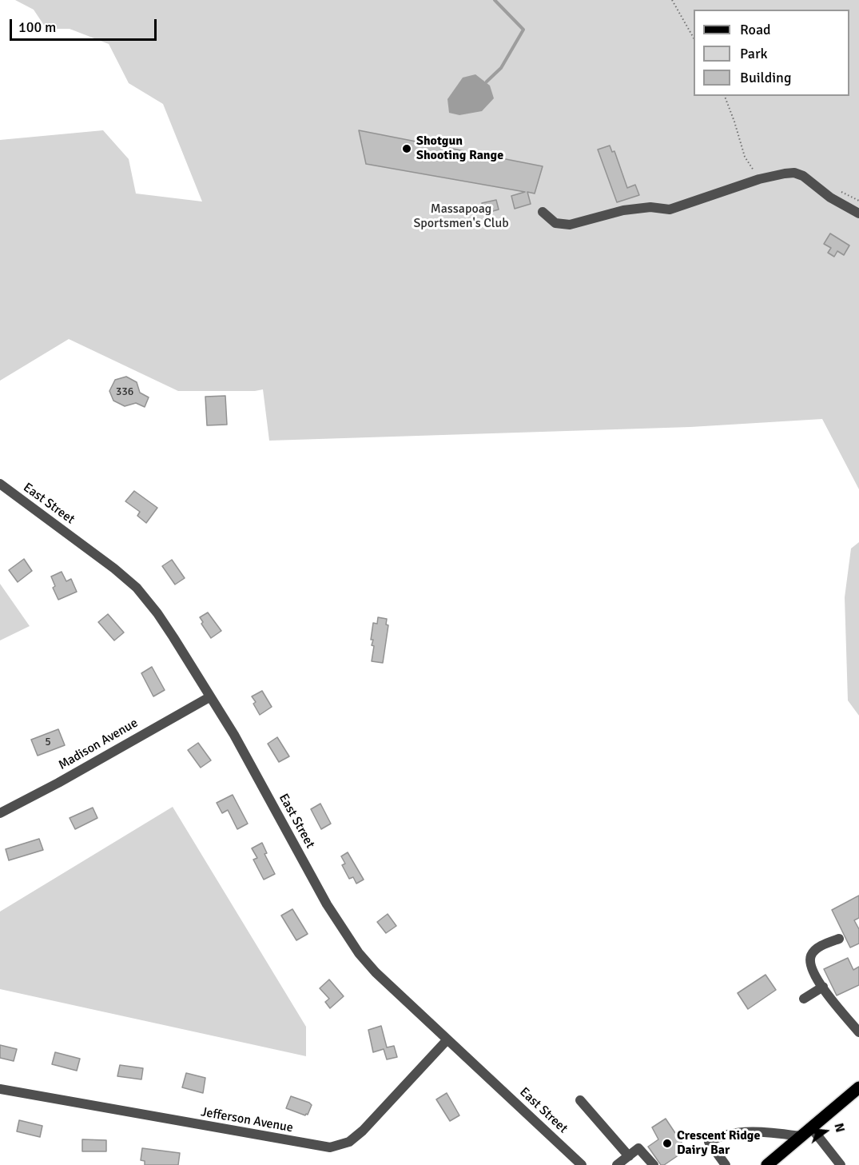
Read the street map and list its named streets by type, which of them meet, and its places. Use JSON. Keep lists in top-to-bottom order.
{
  "streets": {
    "street": ["East Street", "Madison Avenue", "Jefferson Avenue"]
  },
  "crossings": [
    ["East Street", "Madison Avenue"],
    ["East Street", "Jefferson Avenue"]
  ],
  "parks": ["Massapoag Sportsmen's Club"],
  "places": ["Shotgun Shooting Range", "Crescent Ridge Dairy Bar"],
  "house_numbers": ["336", "5"],
  "legend": ["Road", "Park", "Building"],
  "scale_bar": "100 m",
  "north": "right"
}
